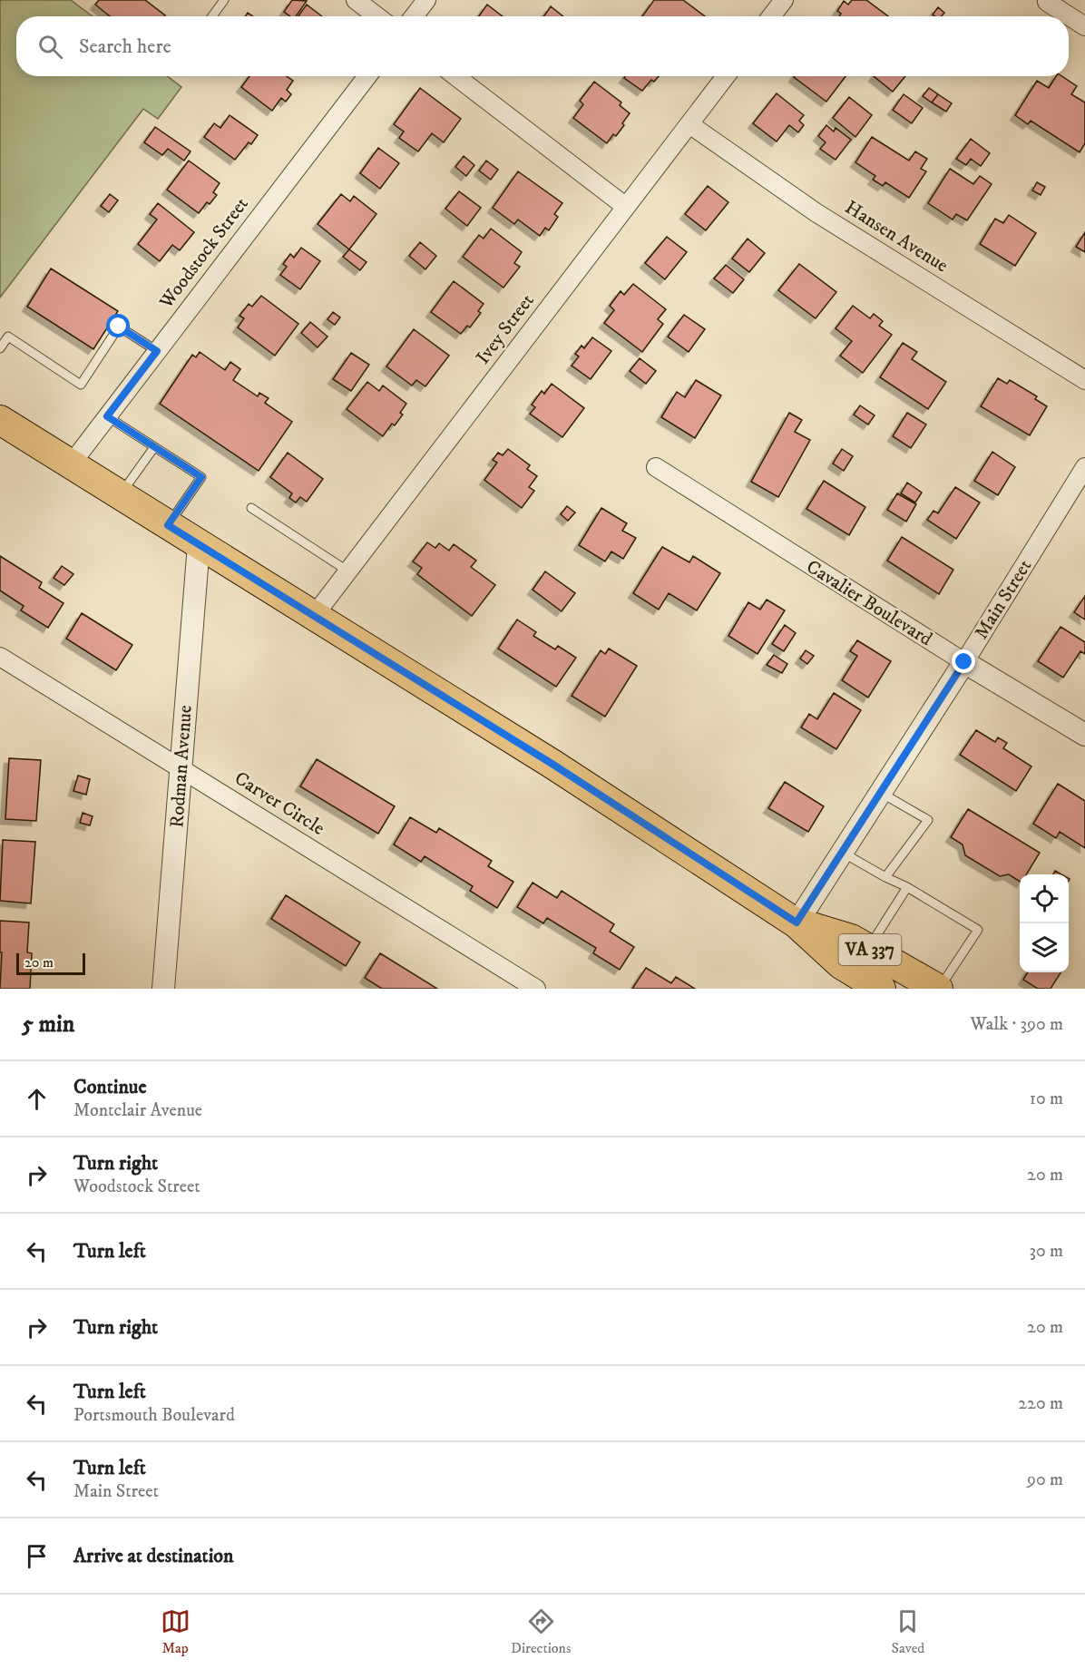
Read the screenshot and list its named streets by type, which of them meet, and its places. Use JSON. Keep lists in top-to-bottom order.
{
  "streets": {
    "main road": ["VA 337"],
    "street": [
      "Hansen Avenue",
      "Woodstock Street",
      "Ivey Street",
      "Main Street",
      "Cavalier Boulevard",
      "Rodman Avenue",
      "Carver Circle"
    ]
  },
  "crossings": [
    ["Hansen Avenue", "Ivey Street"],
    ["Woodstock Street", "VA 337"],
    ["Ivey Street", "VA 337"],
    ["Main Street", "Cavalier Boulevard"],
    ["Main Street", "VA 337"],
    ["Rodman Avenue", "Carver Circle"],
    ["Rodman Avenue", "VA 337"]
  ],
  "scale_bar": "20 m",
  "page": {
    "search": "Search here",
    "scale": "20 m",
    "heading": ["5 min", "Walk · 390 m"],
    "list": [
      ["Continue", "Montclair Avenue", "10 m"],
      ["Turn right", "Woodstock Street", "20 m"],
      ["Turn left", "30 m"],
      ["Turn right", "20 m"],
      ["Turn left", "Portsmouth Boulevard", "220 m"],
      ["Turn left", "Main Street", "90 m"],
      "Arrive at destination"
    ],
    "nav": ["Map", "Directions", "Saved"]
  }
}
